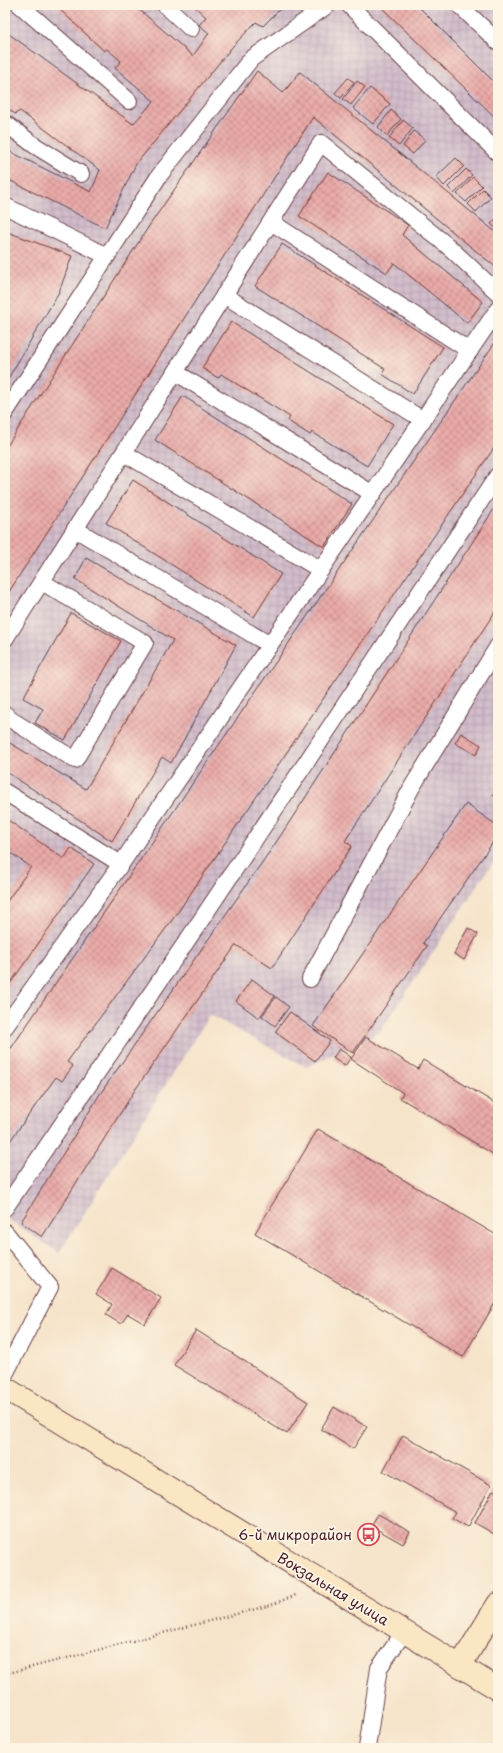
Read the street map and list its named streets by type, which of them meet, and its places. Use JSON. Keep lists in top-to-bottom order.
{
  "streets": {
    "main road": ["Вокзальная улица"]
  },
  "places": {
    "bus stop": ["6-й микрорайон"]
  }
}
